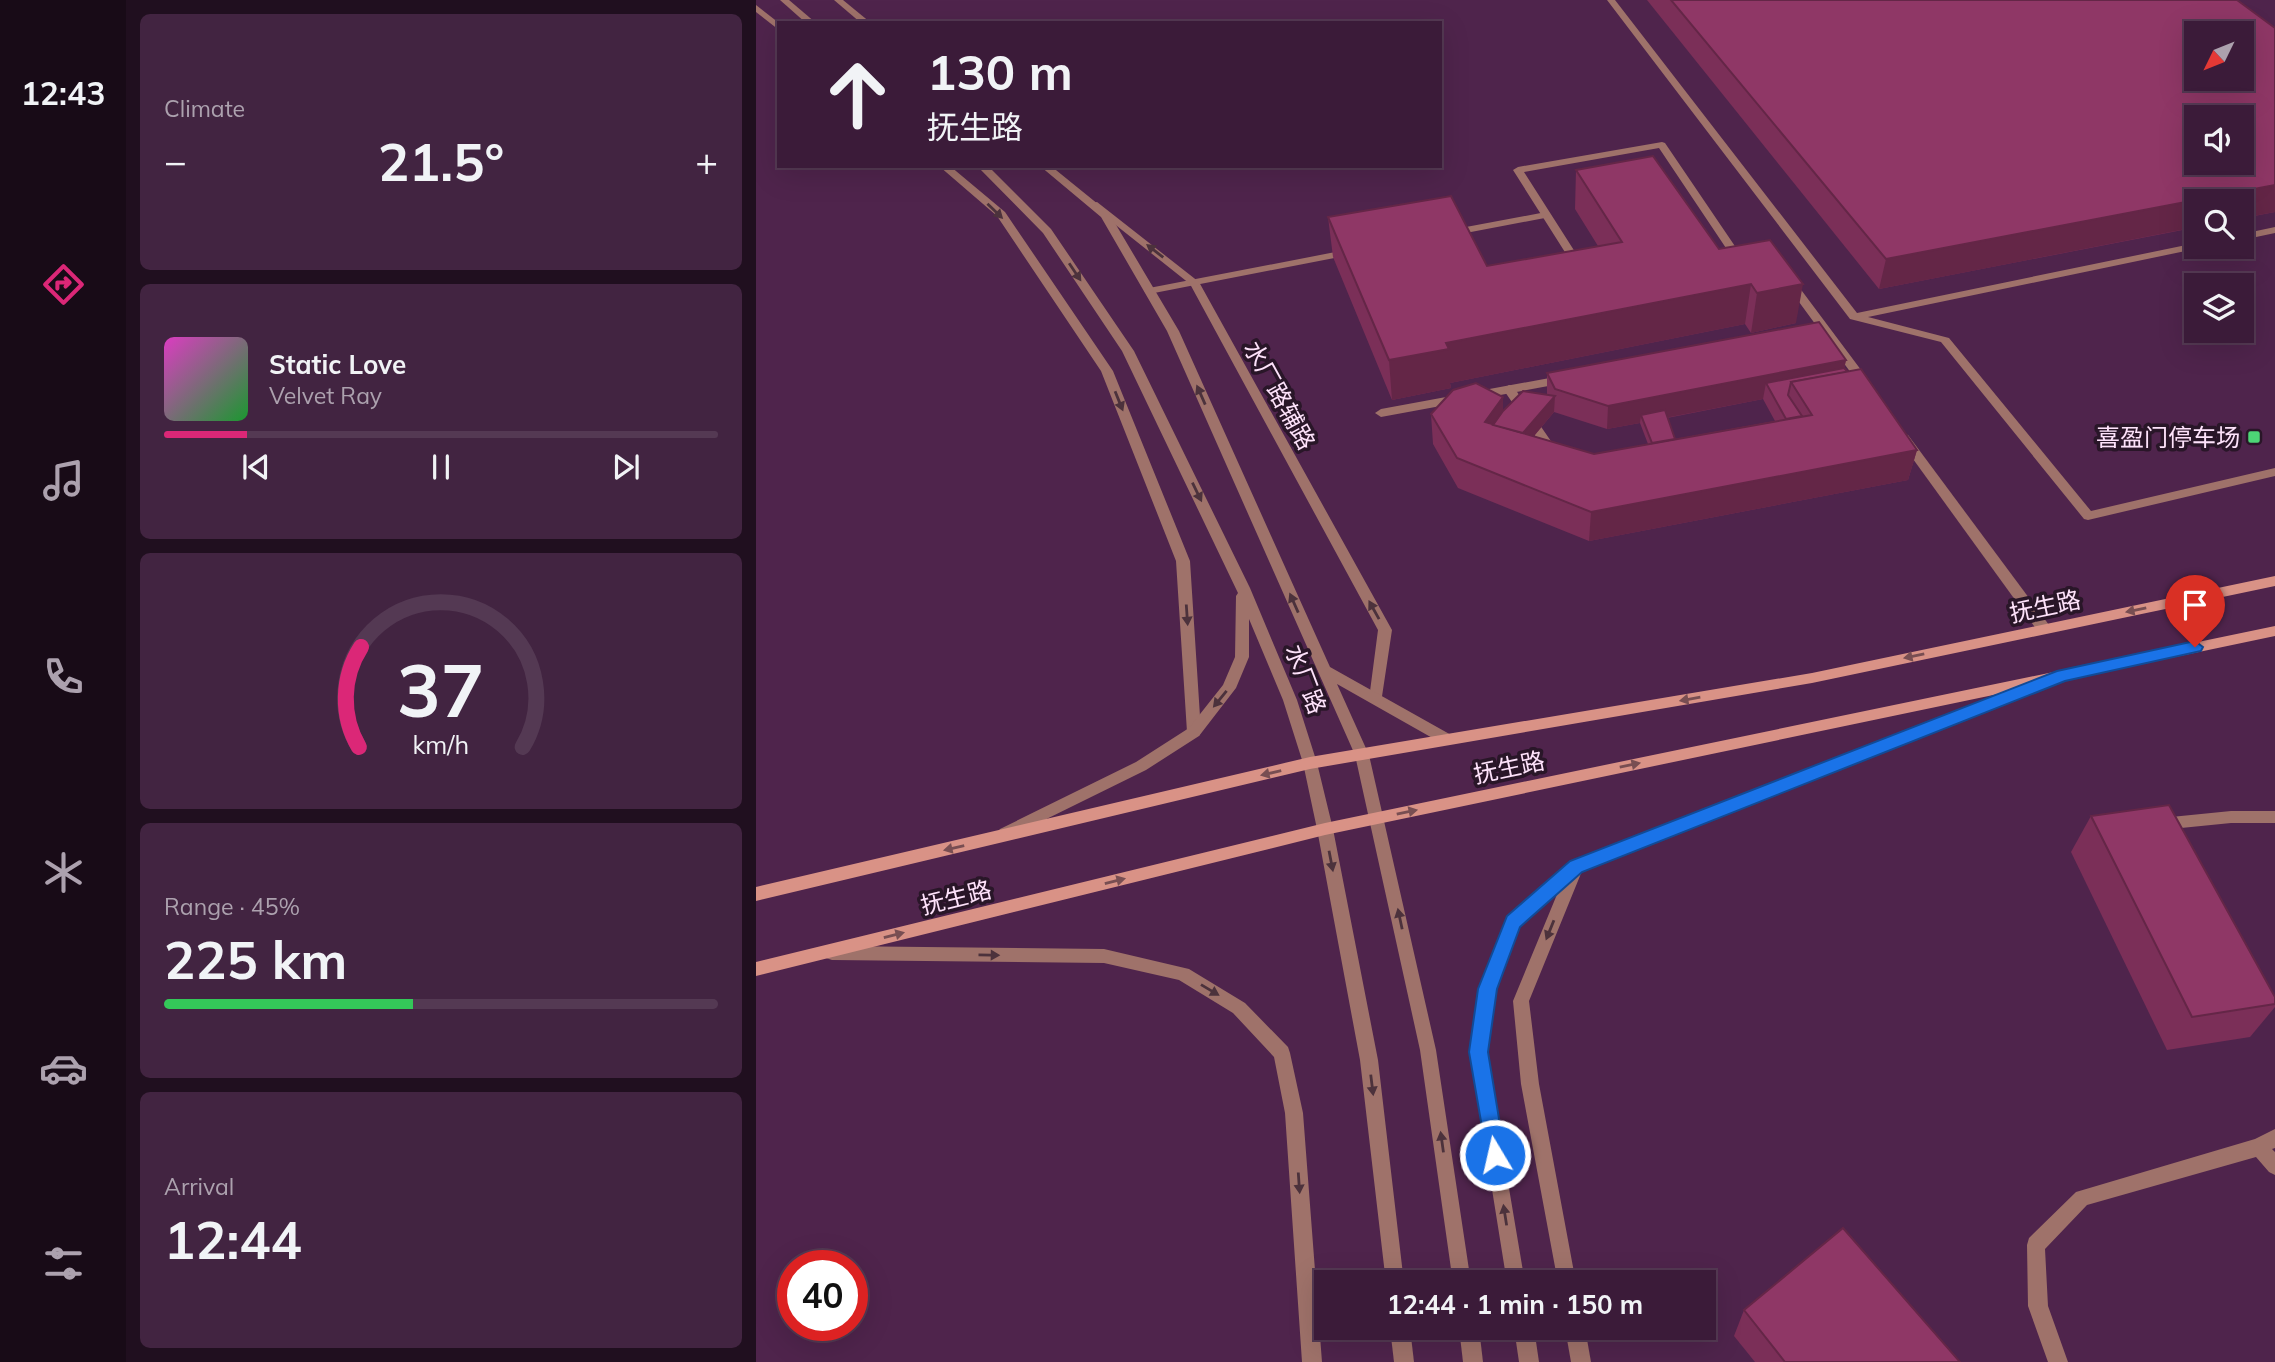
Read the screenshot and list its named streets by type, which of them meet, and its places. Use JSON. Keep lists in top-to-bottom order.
{
  "streets": {
    "main road": ["抚生路"],
    "street": ["水厂路辅路", "水厂路"]
  },
  "crossings": [
    ["抚生路", "水厂路"]
  ],
  "places": {
    "transit": ["喜盈门停车场"]
  },
  "north": "bottom left",
  "page": {
    "tabs": "12:43",
    "tile": [
      "Climate",
      ["Range · 45%", "225 km"],
      ["Arrival", "12:44"]
    ],
    "turn": ["130 m", "抚生路"],
    "heat": ["−", "21.5°", "+"],
    "song": ["Static Love", "Velvet Ray"],
    "limit": "40",
    "trip": "12:44 · 1 min · 150 m",
    "gauge": ["37", "km/h"]
  }
}
